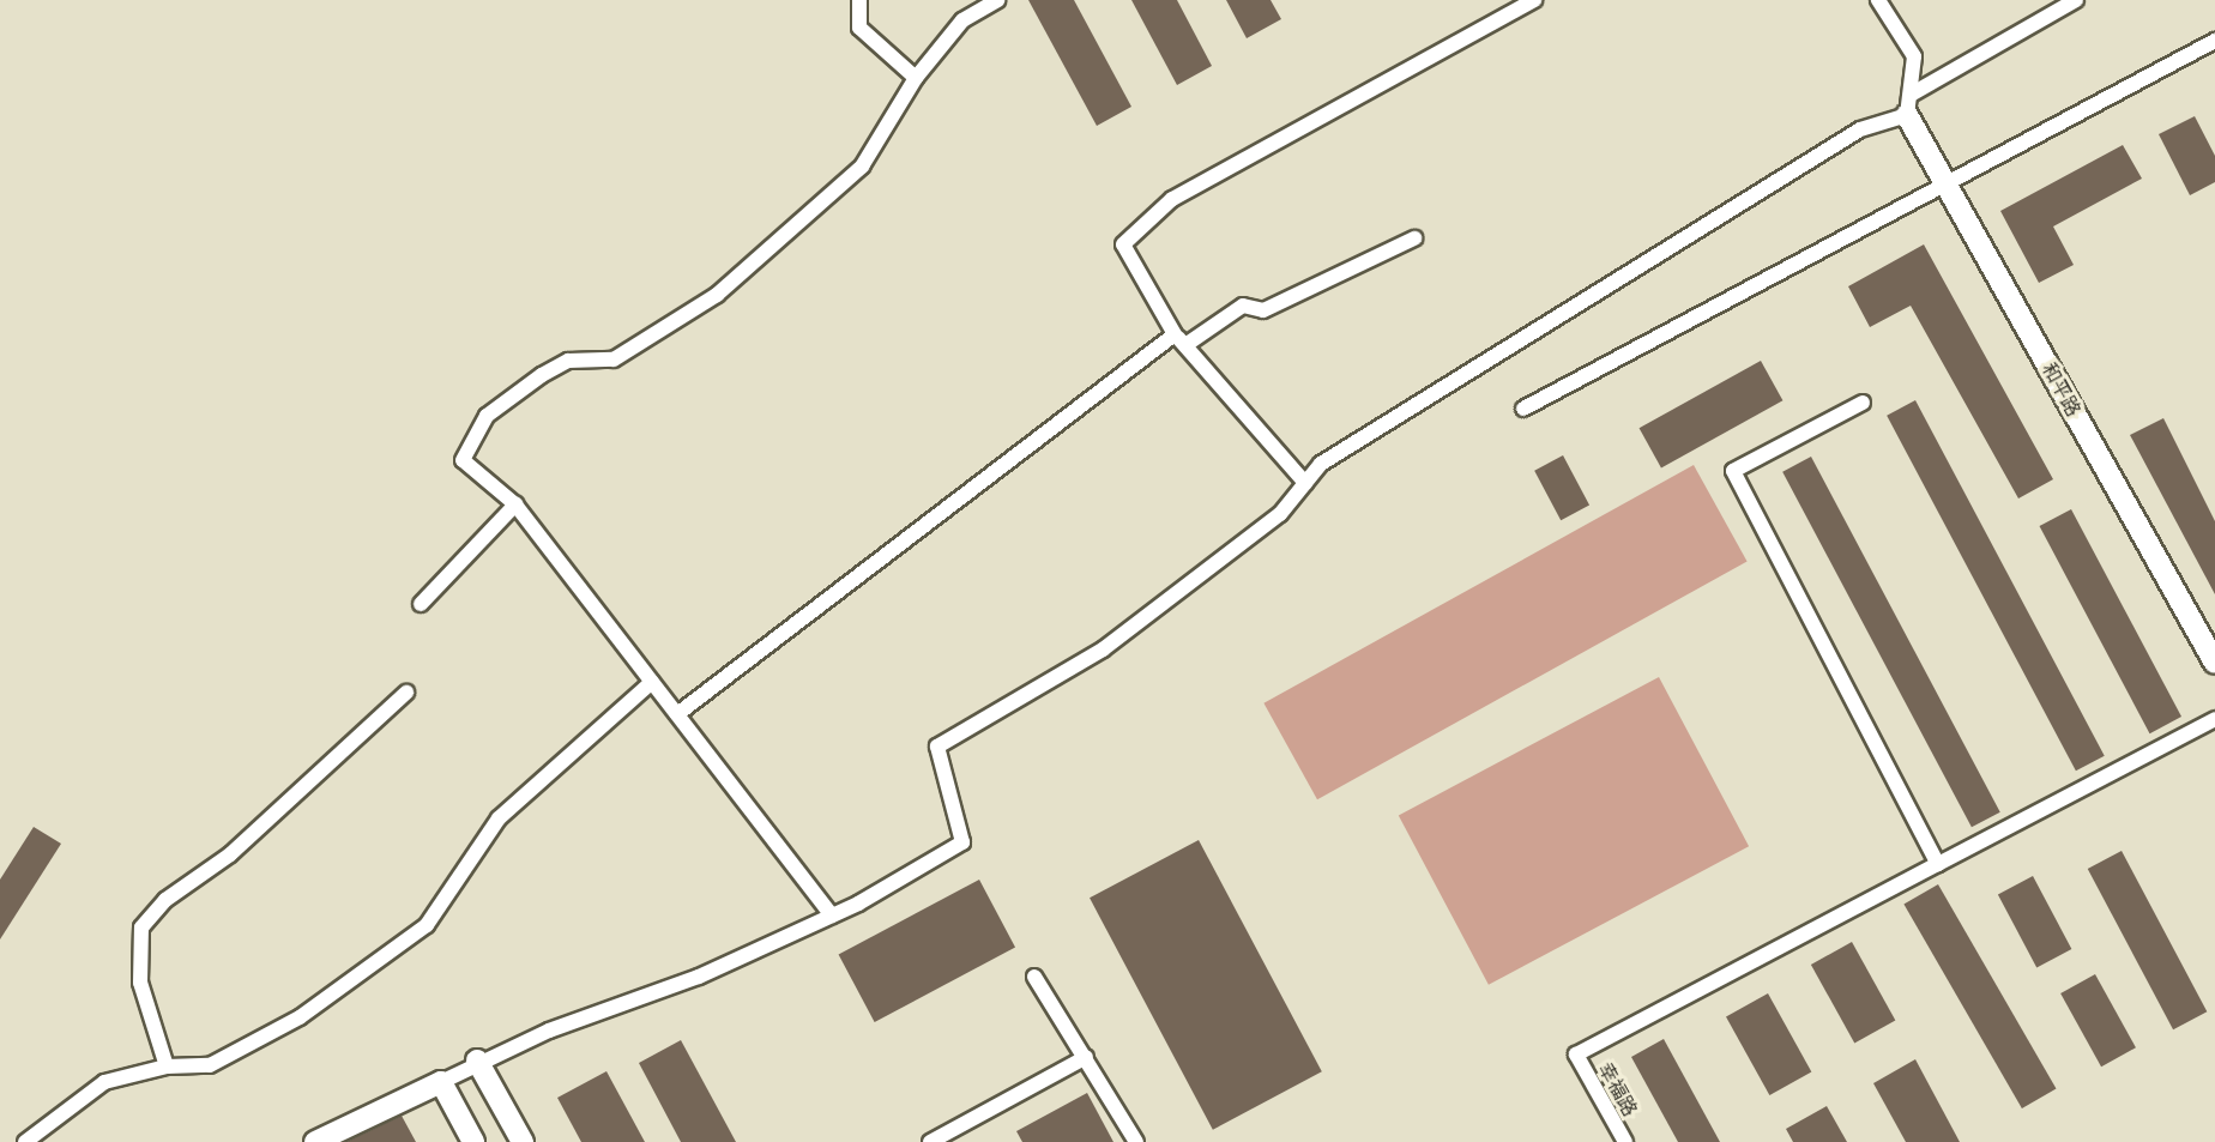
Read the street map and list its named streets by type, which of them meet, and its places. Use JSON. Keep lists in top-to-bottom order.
{
  "streets": {
    "street": ["和平路", "幸福路"]
  }
}
